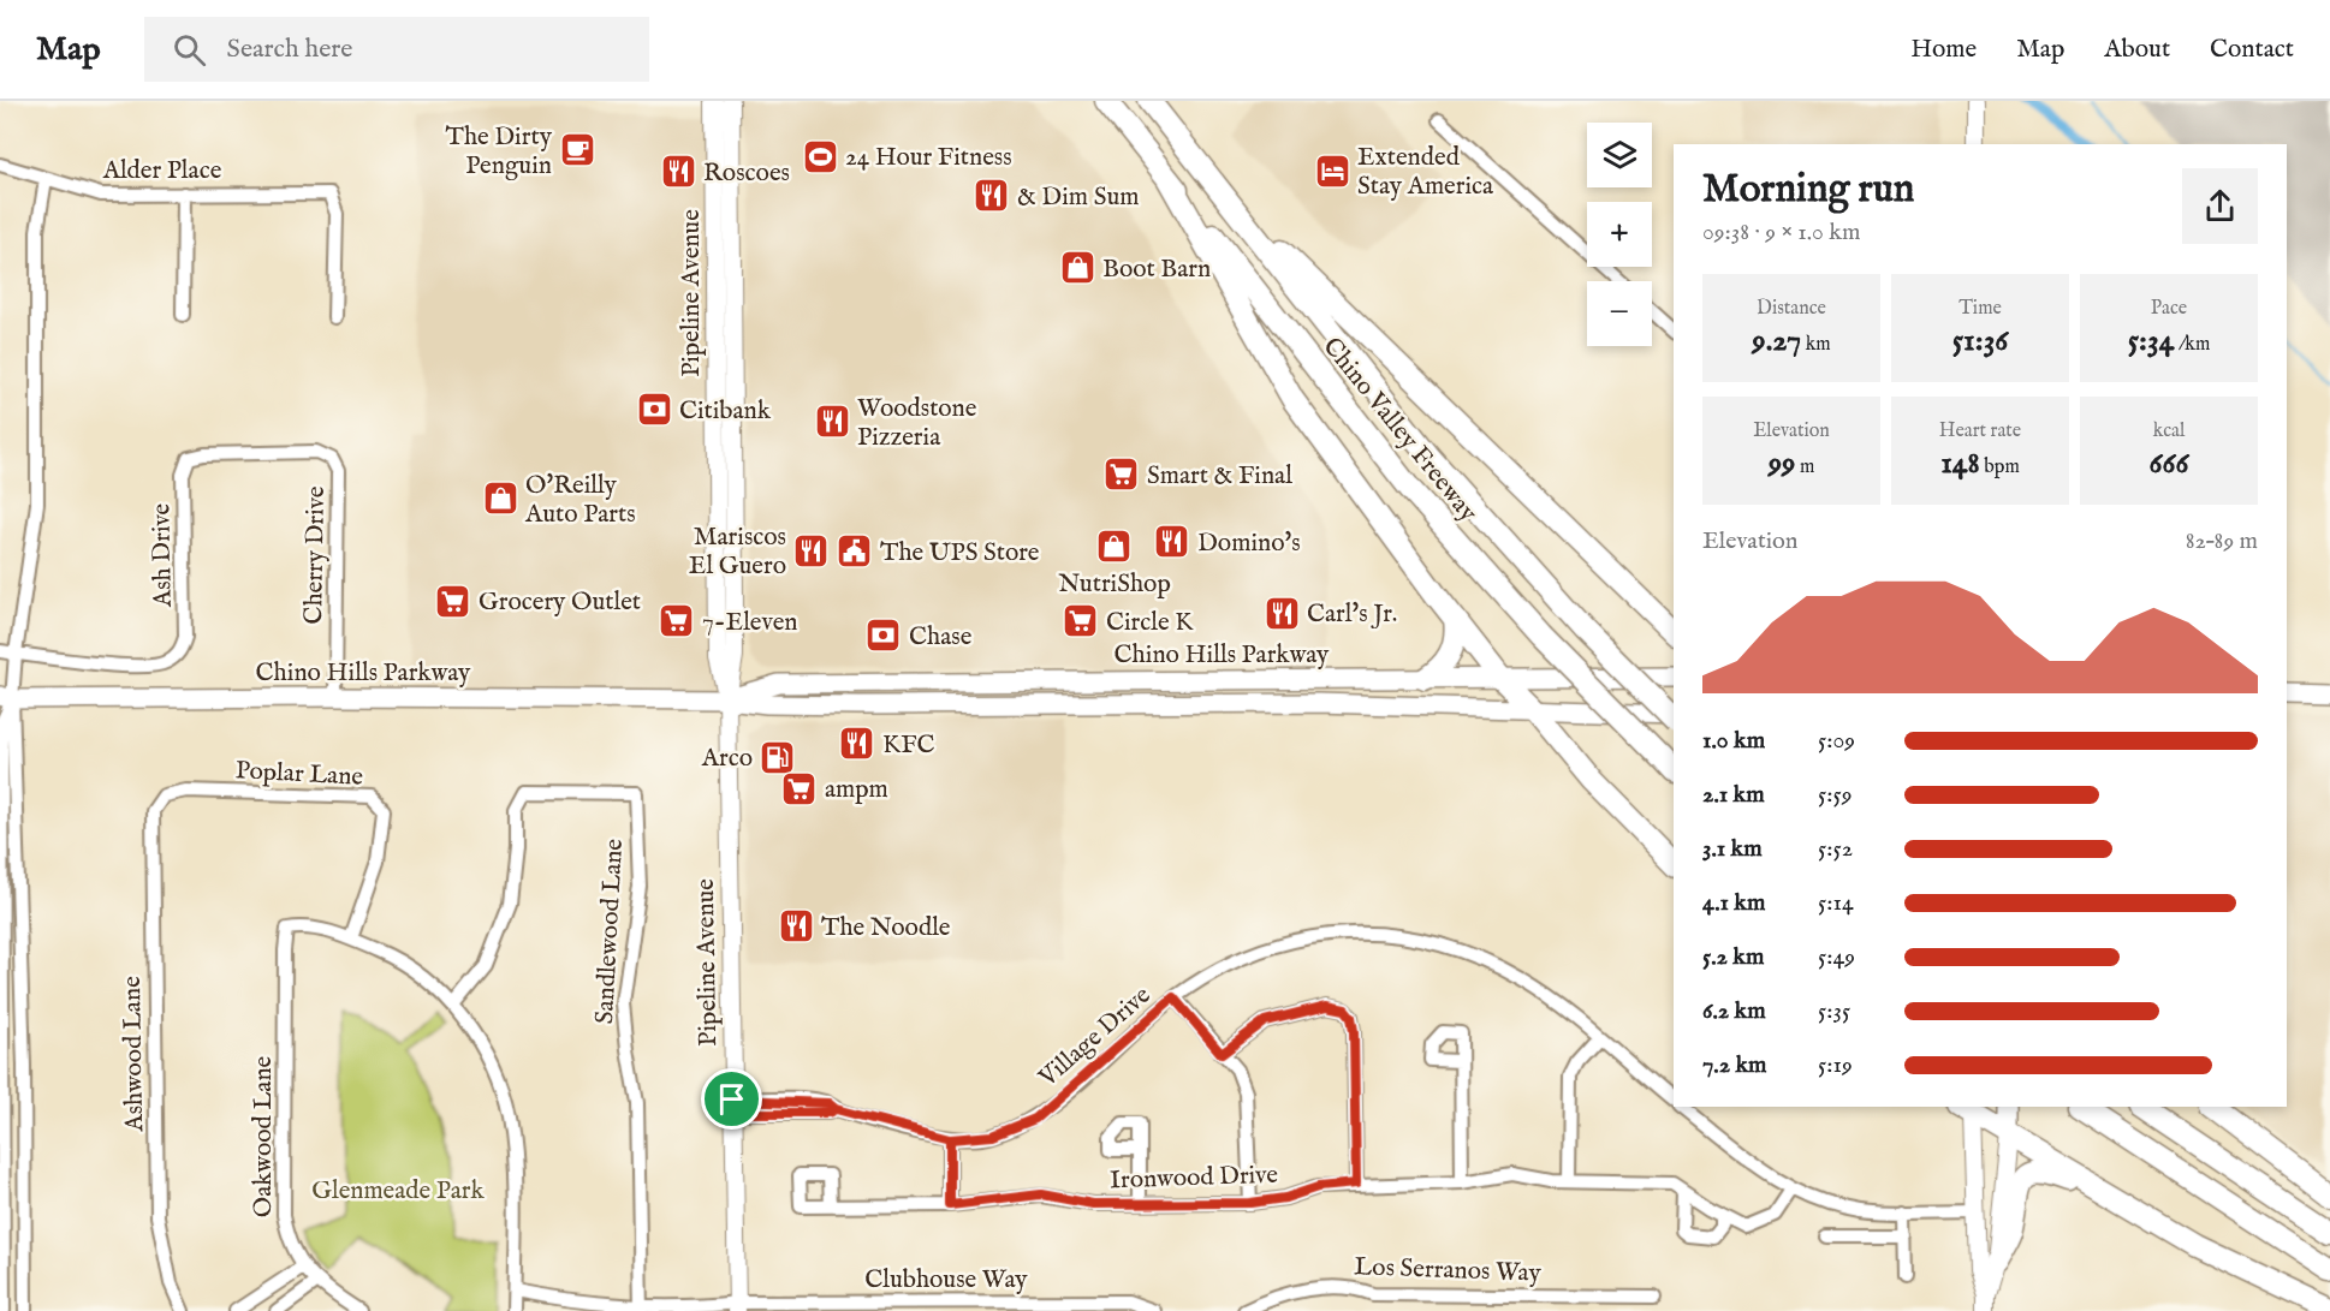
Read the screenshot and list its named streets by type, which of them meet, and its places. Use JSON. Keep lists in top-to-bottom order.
{
  "streets": {
    "highway": ["Chino Valley Freeway"],
    "main road": ["Pipeline Avenue", "Chino Hills Parkway"],
    "street": [
      "Alder Place",
      "Ash Drive",
      "Cherry Drive",
      "Poplar Lane",
      "Sandlewood Lane",
      "Village Drive",
      "Ashwood Lane",
      "Oakwood Lane",
      "Ironwood Drive",
      "Los Serranos Way",
      "Clubhouse Way"
    ]
  },
  "crossings": [
    ["Pipeline Avenue", "Chino Hills Parkway"],
    ["Pipeline Avenue", "Village Drive"],
    ["Pipeline Avenue", "Clubhouse Way"],
    ["Ash Drive", "Cherry Drive"],
    ["Cherry Drive", "Chino Hills Parkway"],
    ["Poplar Lane", "Ashwood Lane"],
    ["Poplar Lane", "Oakwood Lane"],
    ["Sandlewood Lane", "Clubhouse Way"],
    ["Village Drive", "Ironwood Drive"]
  ],
  "parks": ["Glenmeade Park"],
  "places": {
    "cafe": ["The Dirty Penguin"],
    "sports": ["24 Hour Fitness"],
    "hotel": ["Extended Stay America"],
    "restaurant": [
      "Roscoes",
      "& Dim Sum",
      "Woodstone Pizzeria",
      "Domino's",
      "Mariscos El Guero",
      "Carl's Jr.",
      "KFC",
      "The Noodle"
    ],
    "shop": ["Boot Barn", "O'Reilly Auto Parts", "NutriShop"],
    "bank": ["Citibank", "Chase"],
    "supermarket": [
      "Smart & Final",
      "Grocery Outlet",
      "7-Eleven",
      "Circle K",
      "ampm"
    ],
    "public building": ["The UPS Store"],
    "fuel station": ["Arco"]
  },
  "page": {
    "header": "Map",
    "search": "Search here",
    "nav": [
      "Home",
      "Map",
      "About",
      "Contact"
    ],
    "map_buttons": ["+", "−"],
    "heading": ["Morning run", "09:38 · 9 × 1.0 km"],
    "stats": [
      ["Distance", "9.27 km"],
      ["Time", "51:36"],
      ["Pace", "5:34 /km"],
      ["Elevation", "99 m"],
      ["Heart rate", "148 bpm"],
      ["kcal", "666"]
    ],
    "chart": ["Elevation", "82–89 m"],
    "list": [
      {
        "name": "1.0 km",
        "note": "5:09"
      },
      {
        "name": "2.1 km",
        "note": "5:59"
      },
      {
        "name": "3.1 km",
        "note": "5:52"
      },
      {
        "name": "4.1 km",
        "note": "5:14"
      },
      {
        "name": "5.2 km",
        "note": "5:49"
      },
      {
        "name": "6.2 km",
        "note": "5:35"
      },
      {
        "name": "7.2 km",
        "note": "5:19"
      }
    ]
  }
}
